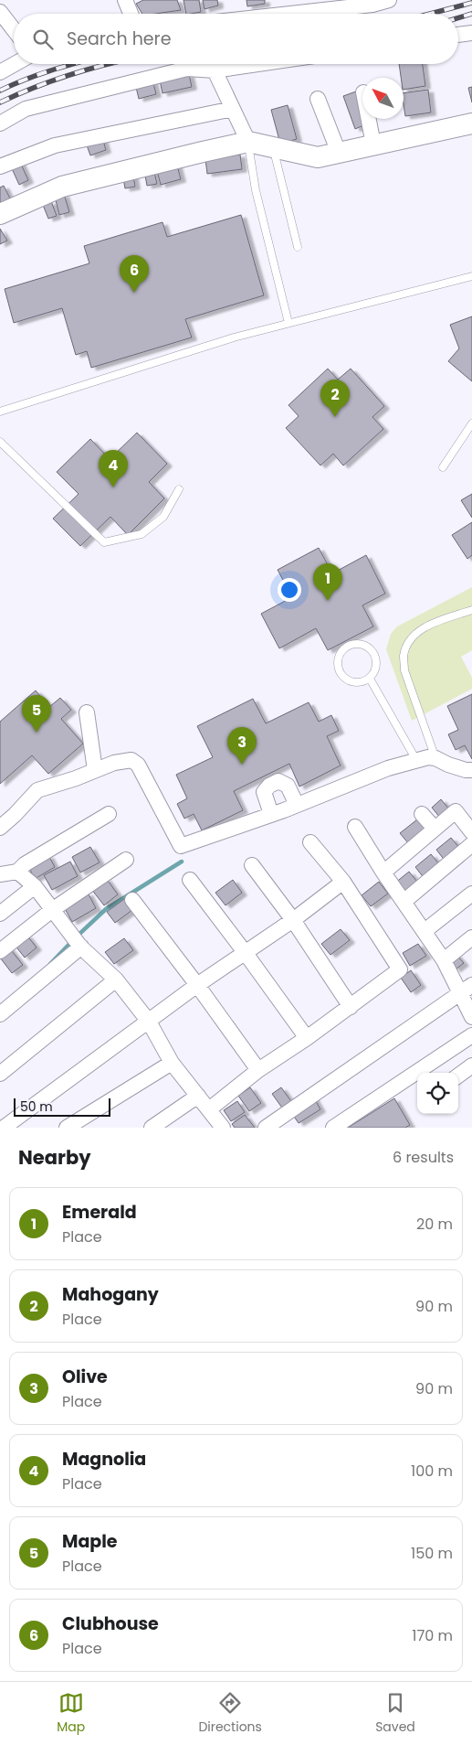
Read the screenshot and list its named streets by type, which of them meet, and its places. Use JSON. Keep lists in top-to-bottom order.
{
  "scale_bar": "50 m",
  "north": "top left",
  "page": {
    "search": "Search here",
    "pins": [
      "6",
      "2",
      "4",
      "1",
      "5",
      "3"
    ],
    "scale": "50 m",
    "heading": ["Nearby", "6 results"],
    "list": [
      {
        "mark": "1",
        "name": "Emerald",
        "note": "Place",
        "value": "20 m"
      },
      {
        "mark": "2",
        "name": "Mahogany",
        "note": "Place",
        "value": "90 m"
      },
      {
        "mark": "3",
        "name": "Olive",
        "note": "Place",
        "value": "90 m"
      },
      {
        "mark": "4",
        "name": "Magnolia",
        "note": "Place",
        "value": "100 m"
      },
      {
        "mark": "5",
        "name": "Maple",
        "note": "Place",
        "value": "150 m"
      },
      {
        "mark": "6",
        "name": "Clubhouse",
        "note": "Place",
        "value": "170 m"
      }
    ],
    "nav": ["Map", "Directions", "Saved"]
  }
}
